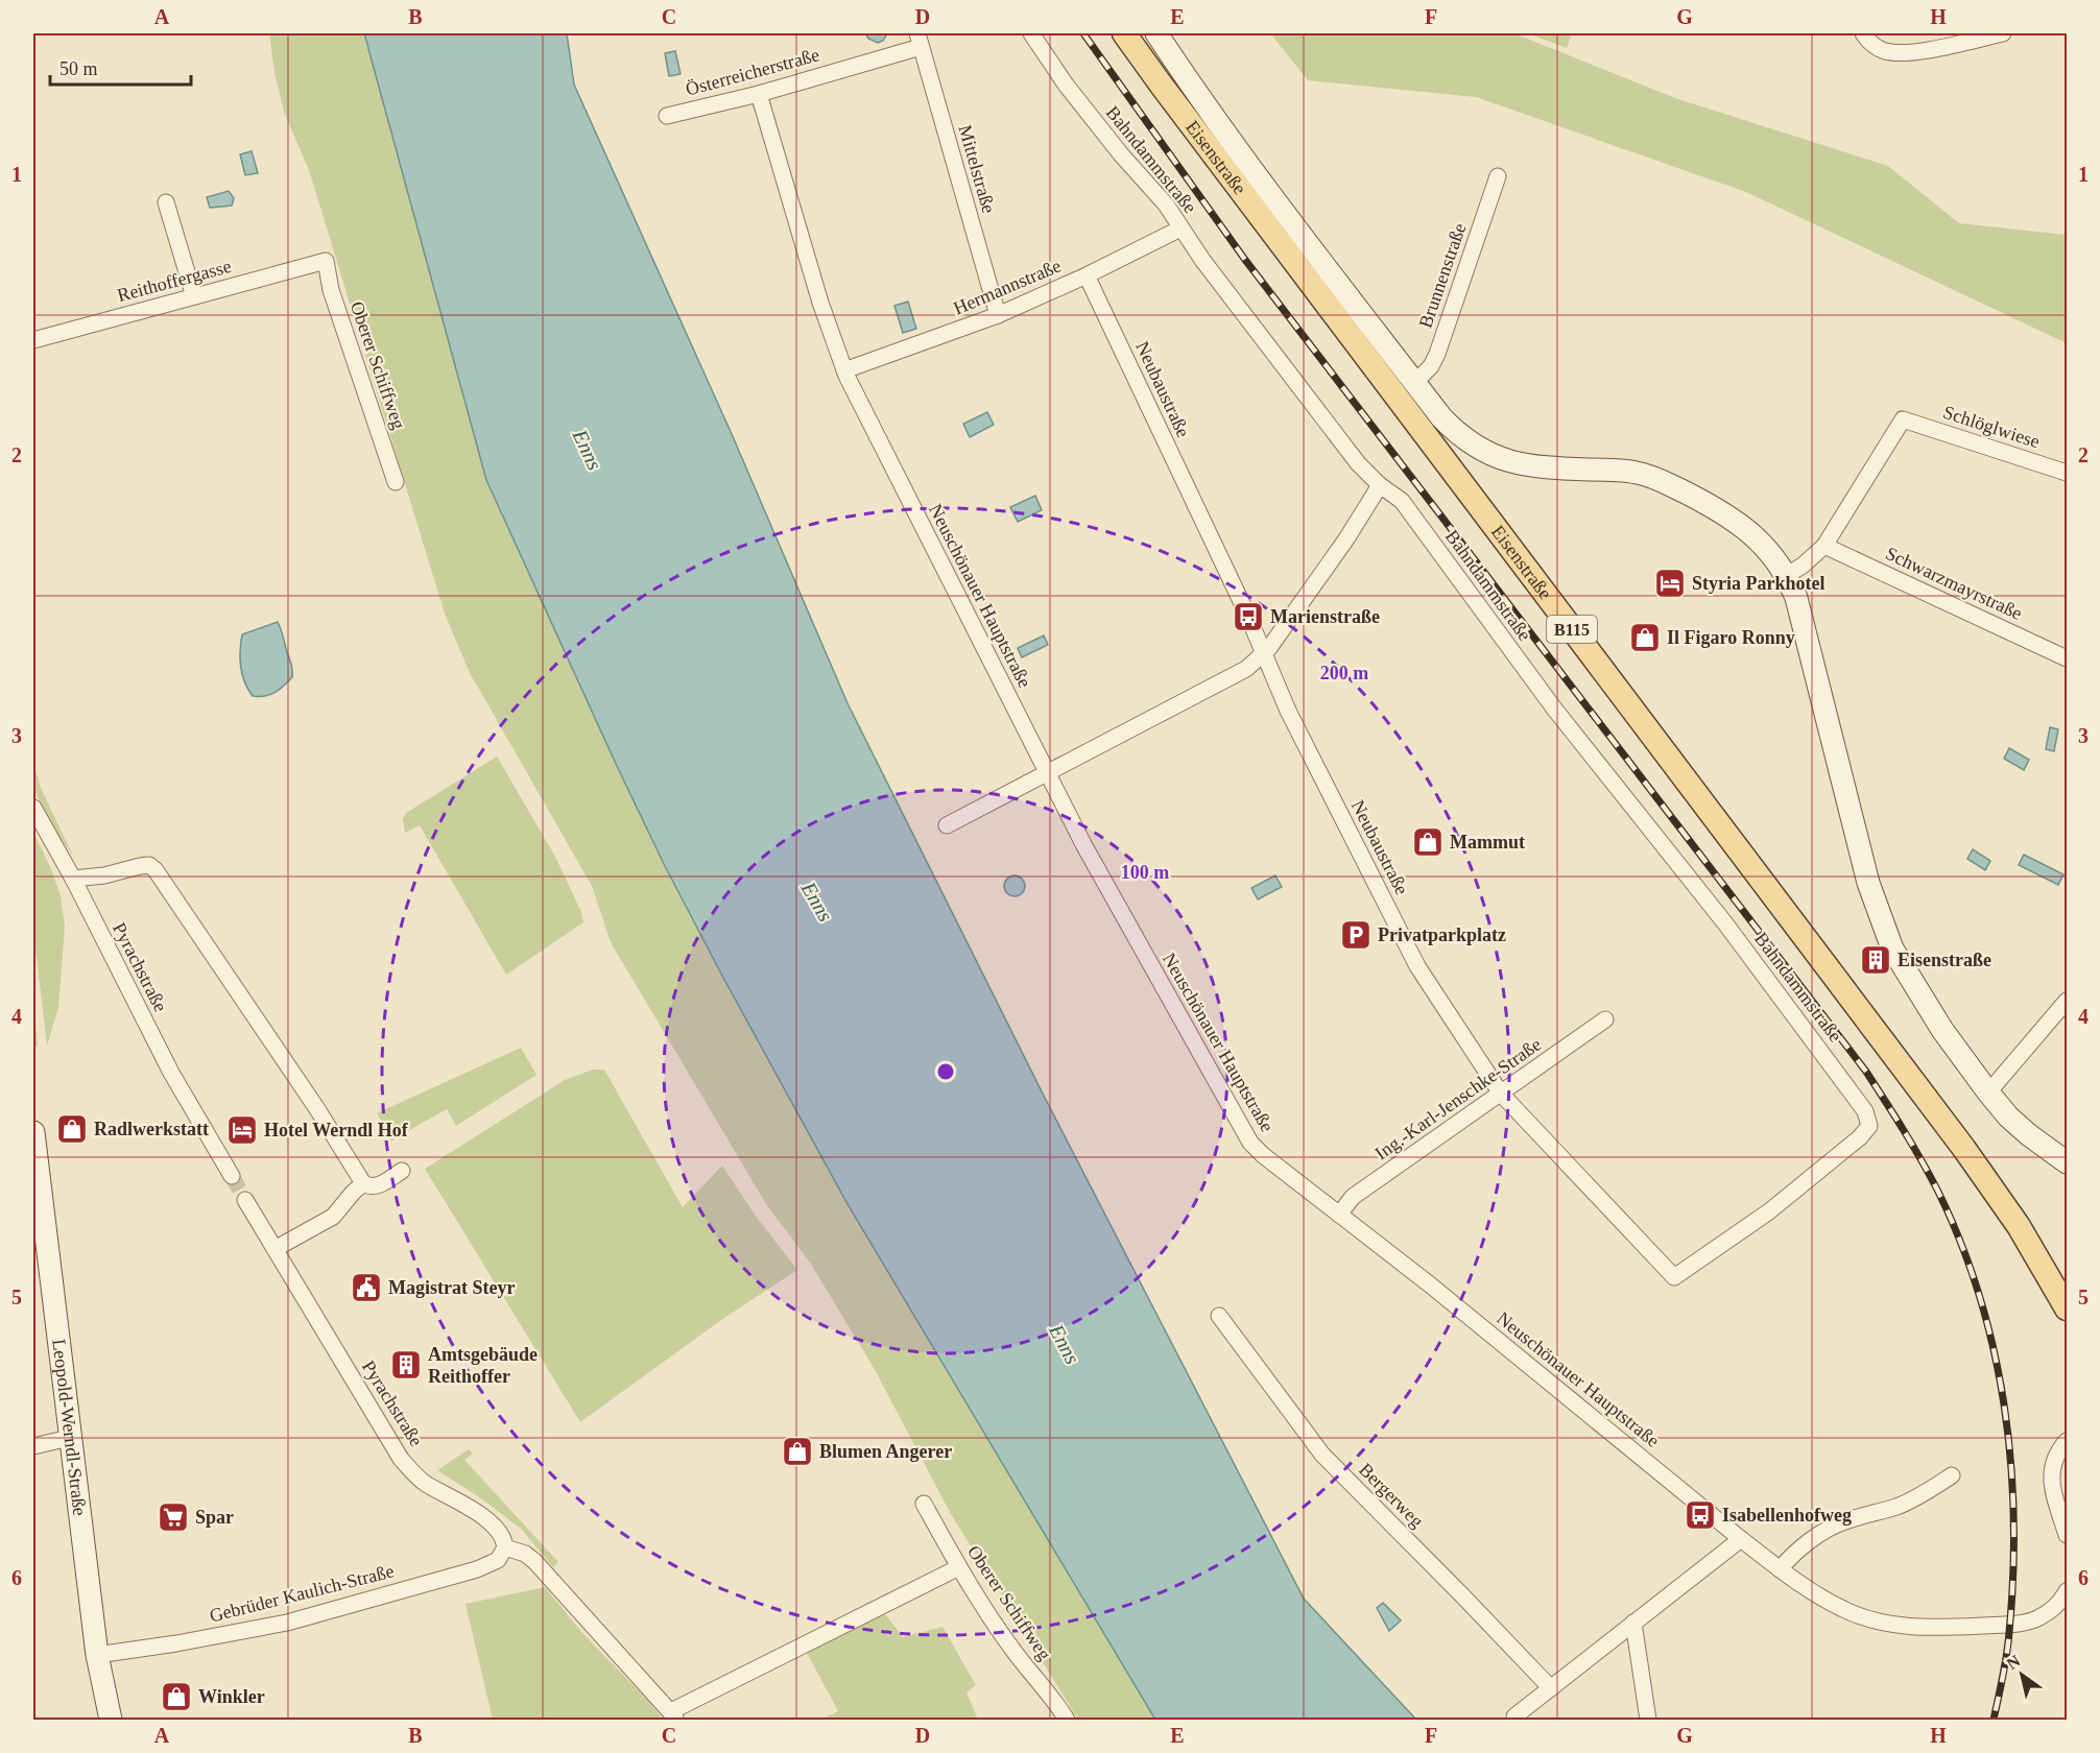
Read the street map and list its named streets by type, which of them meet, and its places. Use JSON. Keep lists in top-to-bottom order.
{
  "streets": {
    "main road": ["Eisenstraße", "B115"],
    "street": [
      "Österreicherstraße",
      "Bahndammstraße",
      "Mittelstraße",
      "Brunnenstraße",
      "Reithoffergasse",
      "Hermannstraße",
      "Oberer Schiffweg",
      "Neubaustraße",
      "Schlöglwiese",
      "Schwarzmayrstraße",
      "Neuschönauer Hauptstraße",
      "Pyrachstraße",
      "Ing.-Karl-Jenschke-Straße",
      "Leopold-Werndl-Straße",
      "Bergerweg",
      "Gebrüder Kaulich-Straße"
    ]
  },
  "crossings": [
    ["Österreicherstraße", "Mittelstraße"],
    ["Österreicherstraße", "Neuschönauer Hauptstraße"],
    ["Eisenstraße", "Brunnenstraße"],
    ["Bahndammstraße", "Hermannstraße"],
    ["Bahndammstraße", "Neubaustraße"],
    ["Mittelstraße", "Hermannstraße"],
    ["Reithoffergasse", "Oberer Schiffweg"],
    ["Hermannstraße", "Neubaustraße"],
    ["Hermannstraße", "Neuschönauer Hauptstraße"],
    ["Neubaustraße", "Ing.-Karl-Jenschke-Straße"],
    ["Schlöglwiese", "Schwarzmayrstraße"],
    ["Neuschönauer Hauptstraße", "Ing.-Karl-Jenschke-Straße"],
    ["Pyrachstraße", "Gebrüder Kaulich-Straße"],
    ["Leopold-Werndl-Straße", "Gebrüder Kaulich-Straße"]
  ],
  "water": ["Enns"],
  "places": {
    "hotel": ["Styria Parkhotel", "Hotel Werndl Hof"],
    "bus stop": ["Marienstraße", "Isabellenhofweg"],
    "shop": [
      "Il Figaro Ronny",
      "Mammut",
      "Radlwerkstatt",
      "Blumen Angerer",
      "Winkler"
    ],
    "parking": ["Privatparkplatz"],
    "building": ["Eisenstraße", "Amtsgebäude Reithoffer"],
    "public building": ["Magistrat Steyr"],
    "supermarket": ["Spar"]
  },
  "scale_bar": "50 m",
  "north": "top left",
  "grid": {
    "columns": [
      "A",
      "B",
      "C",
      "D",
      "E",
      "F",
      "G",
      "H"
    ],
    "rows": [
      "1",
      "2",
      "3",
      "4",
      "5",
      "6"
    ]
  },
  "rings": ["200 m", "100 m"]
}
